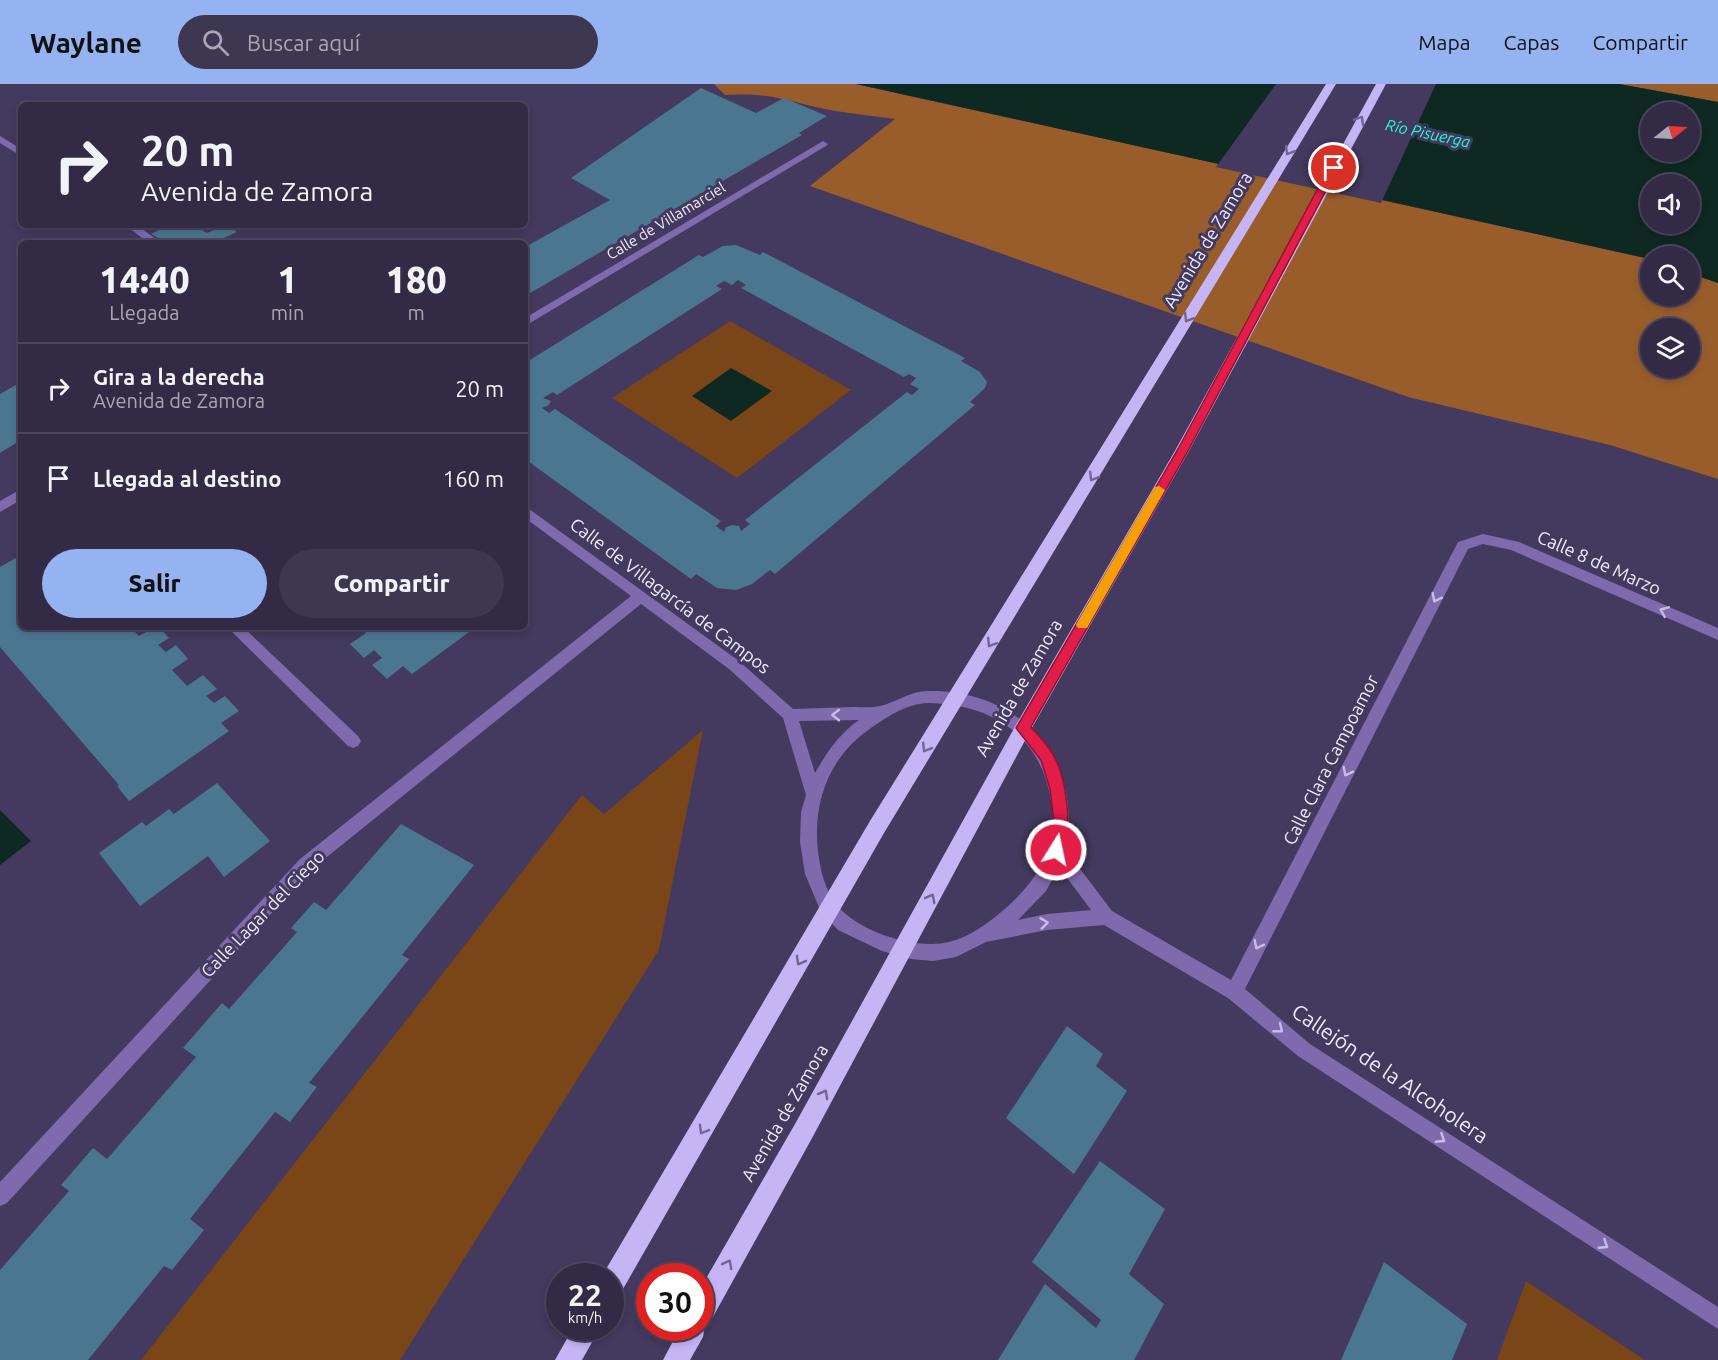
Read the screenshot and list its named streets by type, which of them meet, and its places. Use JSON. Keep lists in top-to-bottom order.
{
  "streets": {
    "highway": ["Avenida de Zamora"],
    "street": [
      "Calle de Villamarciel",
      "Calle 8 de Marzo",
      "Calle de Villagarcía de Campos",
      "Calle Clara Campoamor",
      "Calle Lagar del Ciego",
      "Callejón de la Alcoholera"
    ]
  },
  "crossings": [
    ["Calle 8 de Marzo", "Calle Clara Campoamor"],
    ["Calle de Villagarcía de Campos", "Calle Lagar del Ciego"],
    ["Calle Clara Campoamor", "Callejón de la Alcoholera"]
  ],
  "one_way": ["Calle 8 de Marzo", "Calle Clara Campoamor", "Callejón de la Alcoholera"],
  "water": ["Río Pisuerga"],
  "north": "right",
  "page": {
    "header": "Waylane",
    "search": "Buscar aquí",
    "nav": ["Mapa", "Capas", "Compartir"],
    "turn": ["20 m", "Avenida de Zamora"],
    "eta": [
      "14:40",
      "Llegada",
      "1",
      "min",
      "180",
      "m"
    ],
    "list": [
      {
        "name": "Gira a la derecha",
        "note": "Avenida de Zamora",
        "value": "20 m"
      },
      {
        "name": "Llegada al destino",
        "value": "160 m"
      }
    ],
    "buttons": ["Salir", "Compartir"],
    "speed": "22 km/h",
    "limit": "30"
  }
}
